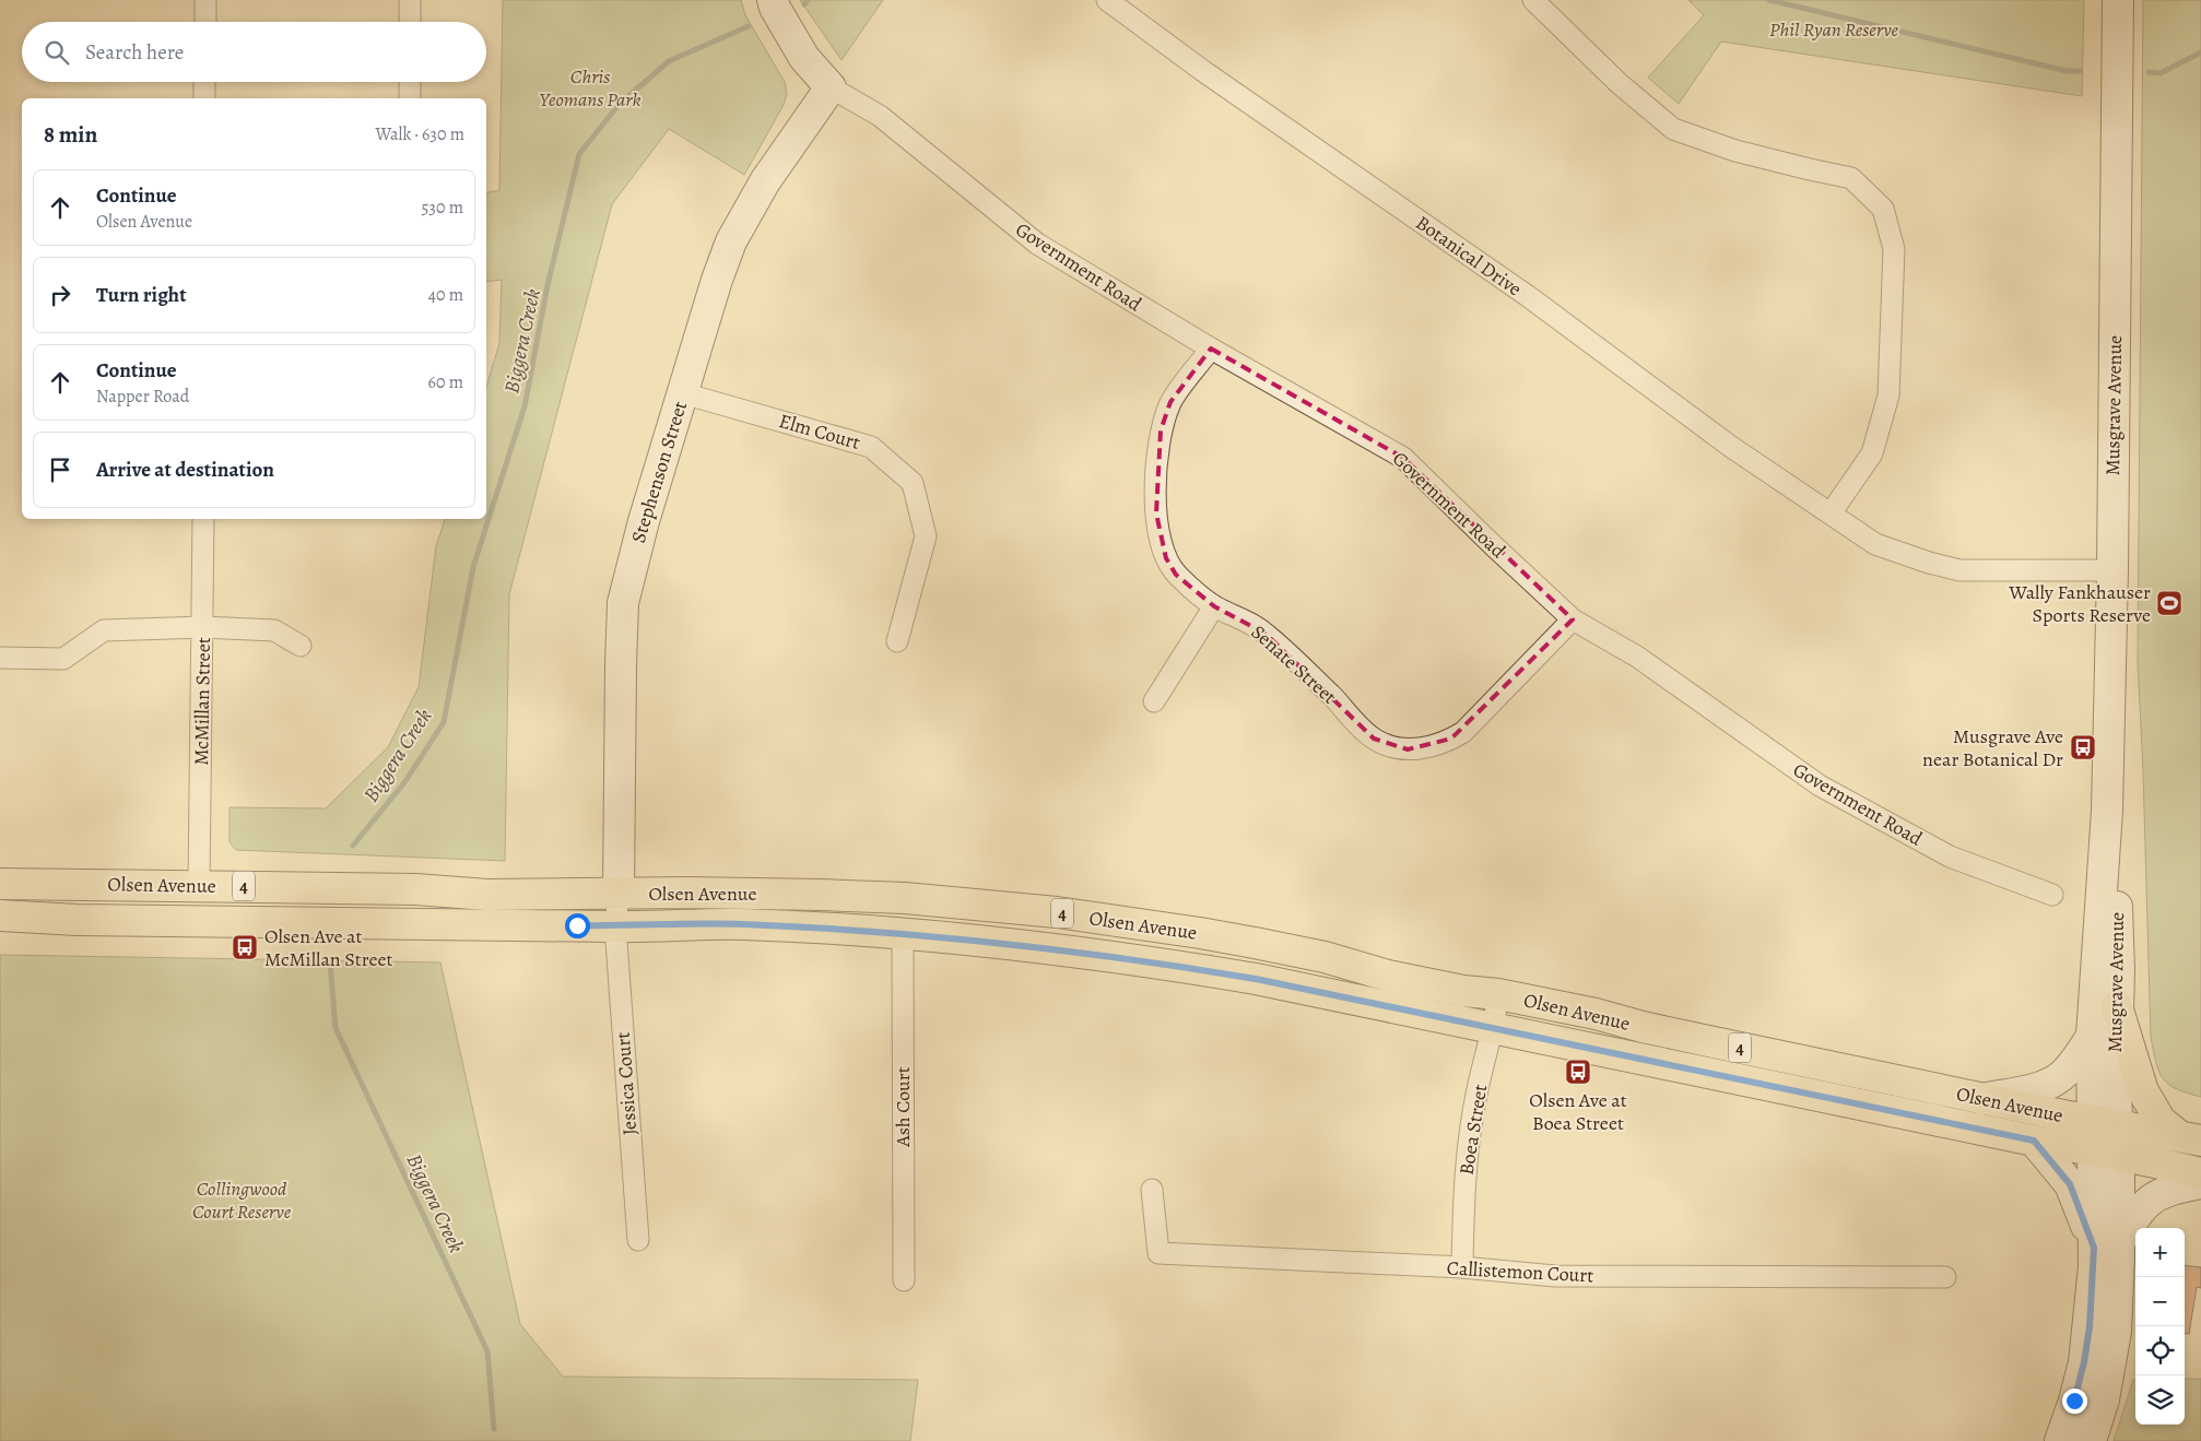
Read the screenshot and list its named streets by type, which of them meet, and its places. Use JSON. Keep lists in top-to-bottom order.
{
  "streets": {
    "main road": [
      "Government Road",
      "Musgrave Avenue",
      "Stephenson Street",
      "Olsen Avenue",
      "4"
    ],
    "street": [
      "Botanical Drive",
      "Elm Court",
      "Senate Street",
      "McMillan Street",
      "Jessica Court",
      "Ash Court",
      "Boea Street",
      "Callistemon Court"
    ]
  },
  "crossings": [
    ["Botanical Drive", "Musgrave Avenue"],
    ["Government Road", "Stephenson Street"],
    ["Government Road", "Senate Street"],
    ["Musgrave Avenue", "Olsen Avenue"],
    ["Elm Court", "Stephenson Street"],
    ["Stephenson Street", "Olsen Avenue"],
    ["Stephenson Street", "Jessica Court"],
    ["McMillan Street", "Olsen Avenue"],
    ["Olsen Avenue", "Jessica Court"],
    ["Olsen Avenue", "Ash Court"],
    ["Olsen Avenue", "Boea Street"],
    ["Boea Street", "Callistemon Court"]
  ],
  "water": ["Biggera Creek"],
  "parks": ["Phil Ryan Reserve", "Chris Yeomans Park", "Collingwood Court Reserve"],
  "places": {
    "sports": ["Wally Fankhauser Sports Reserve"],
    "bus stop": ["Musgrave Ave near Botanical Dr", "Olsen Ave at McMillan Street", "Olsen Ave at Boea Street"]
  },
  "page": {
    "search": "Search here",
    "heading": ["8 min", "Walk · 630 m"],
    "list": [
      ["Continue", "Olsen Avenue", "530 m"],
      ["Turn right", "40 m"],
      ["Continue", "Napper Road", "60 m"],
      "Arrive at destination"
    ],
    "map_buttons": ["+", "−"]
  }
}
